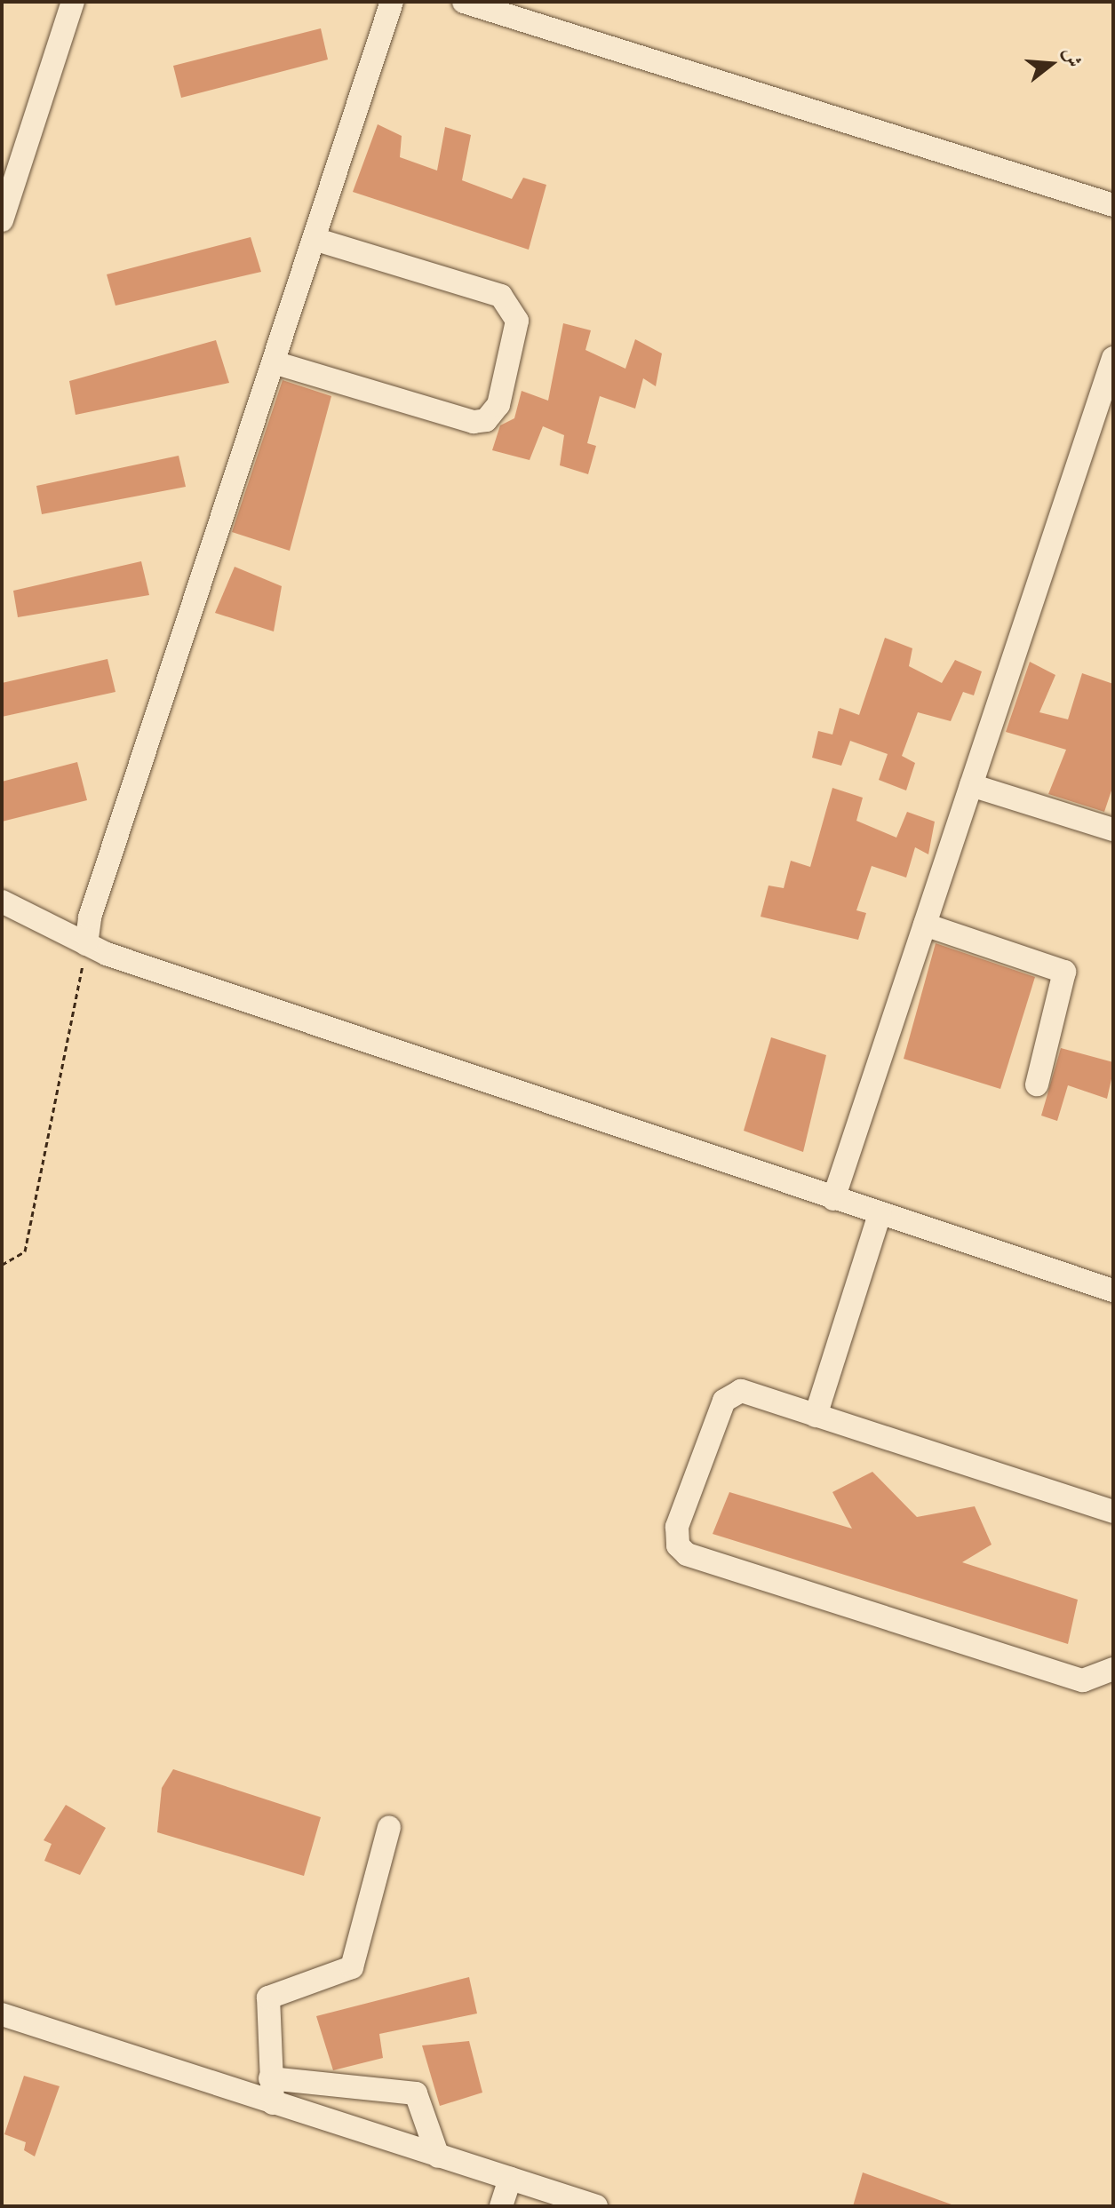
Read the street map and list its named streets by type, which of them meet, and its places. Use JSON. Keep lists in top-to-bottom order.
{
  "north": "right"
}
